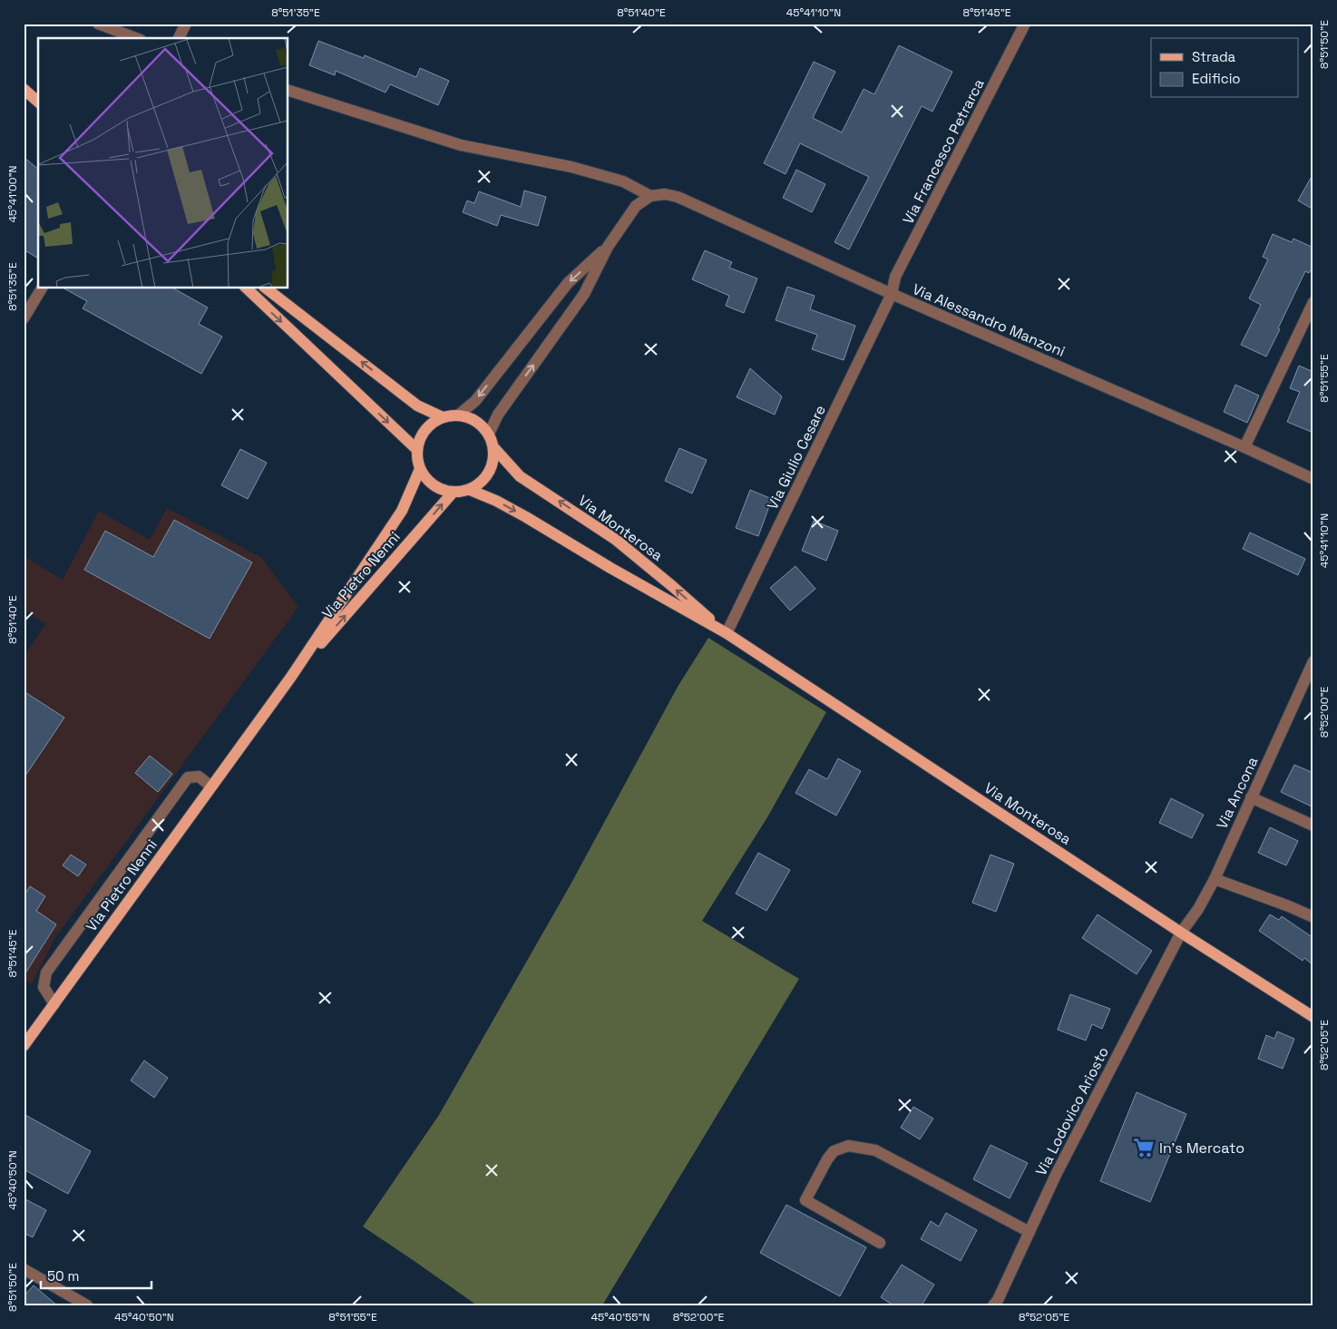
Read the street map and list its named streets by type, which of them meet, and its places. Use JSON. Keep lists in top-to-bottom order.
{
  "streets": {
    "main road": ["Via Monterosa", "Via Pietro Nenni"],
    "street": [
      "Via Francesco Petrarca",
      "Via Alessandro Manzoni",
      "Via Giulio Cesare",
      "Via Ancona",
      "Via Lodovico Ariosto"
    ]
  },
  "crossings": [
    ["Via Francesco Petrarca", "Via Alessandro Manzoni"],
    ["Via Francesco Petrarca", "Via Giulio Cesare"],
    ["Via Alessandro Manzoni", "Via Giulio Cesare"],
    ["Via Giulio Cesare", "Via Monterosa"],
    ["Via Monterosa", "Via Pietro Nenni"],
    ["Via Monterosa", "Via Ancona"],
    ["Via Monterosa", "Via Lodovico Ariosto"],
    ["Via Ancona", "Via Lodovico Ariosto"]
  ],
  "places": {
    "supermarket": ["In's Mercato"]
  },
  "legend": ["Strada", "Edificio"],
  "scale_bar": "50 m",
  "coordinates": [
    "8°51'35\"E",
    "8°51'40\"E",
    "45°41'10\"N",
    "8°51'45\"E",
    "8°51'50\"E",
    "45°41'00\"N",
    "8°51'55\"E",
    "8°52'00\"E",
    "8°52'05\"E",
    "45°40'50\"N",
    "45°40'55\"N"
  ]
}
